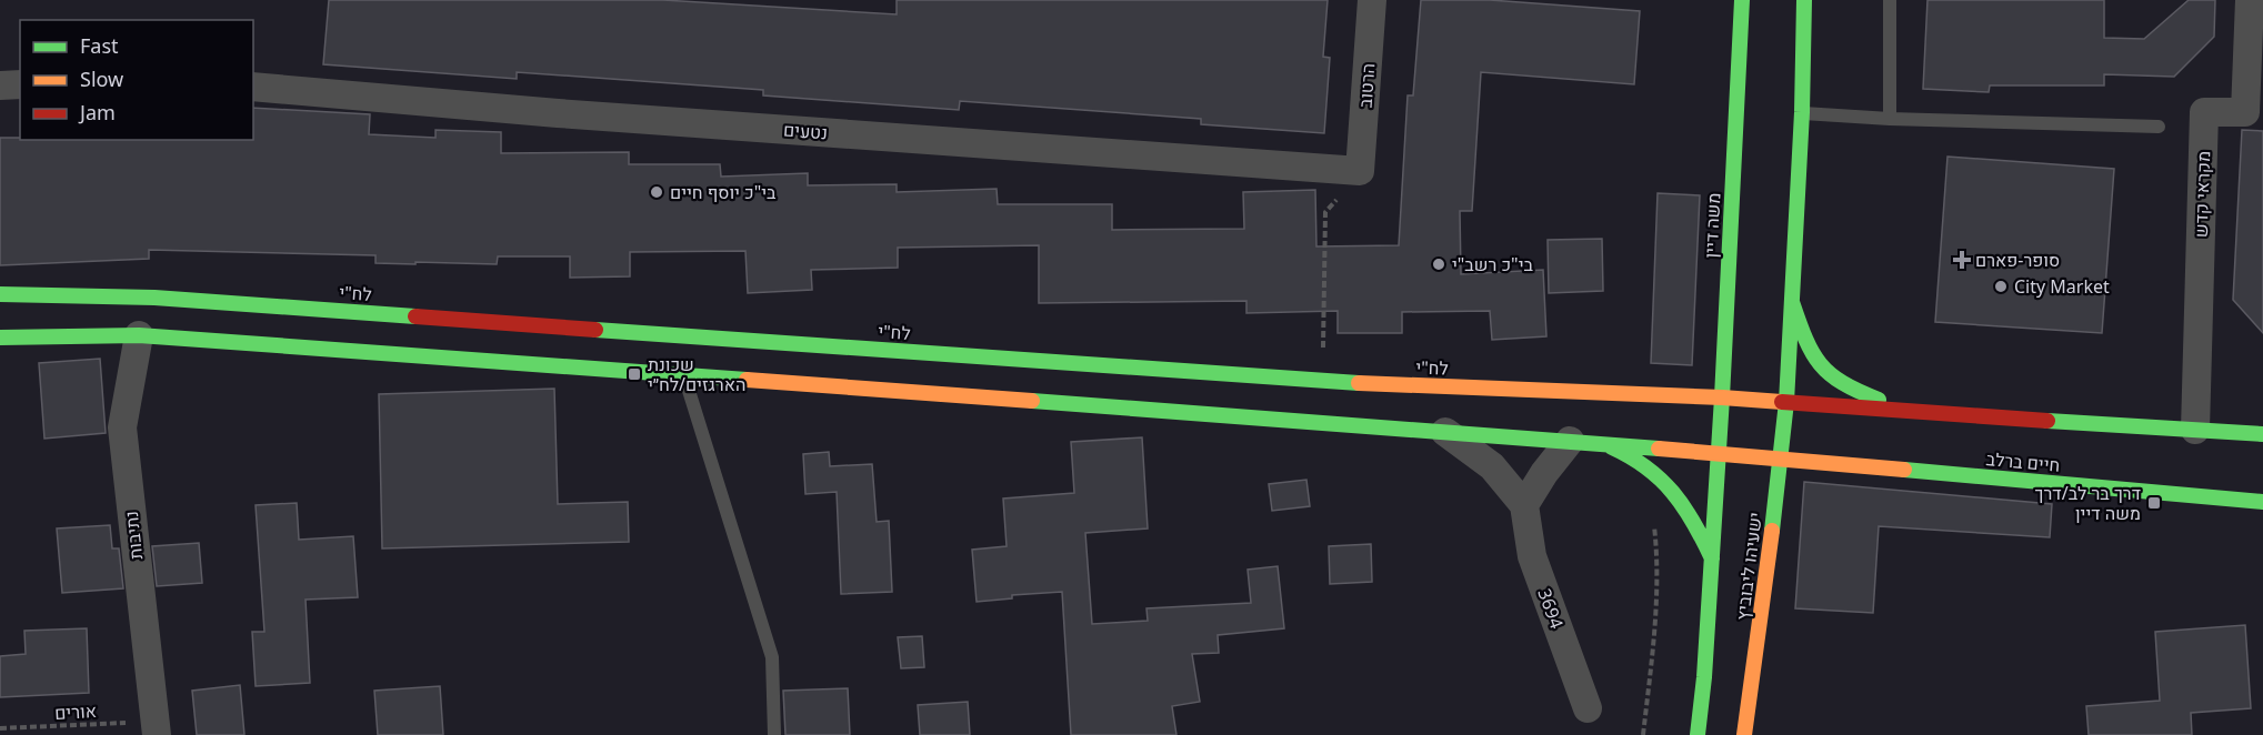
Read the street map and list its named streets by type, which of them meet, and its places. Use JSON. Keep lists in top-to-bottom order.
{
  "streets": {
    "main road": [
      "משה דיין",
      "לח\"י",
      "חיים ברלב",
      "ישעיהו ליבוביץ"
    ],
    "street": [
      "הרטוב",
      "נטעים",
      "מקראי קדש",
      "נתיבות",
      "3694"
    ],
    "path": ["אורים"]
  },
  "crossings": [
    ["הרטוב", "נטעים"],
    ["משה דיין", "לח\"י"],
    ["משה דיין", "ישעיהו ליבוביץ"],
    ["לח\"י", "ישעיהו ליבוביץ"],
    ["חיים ברלב", "ישעיהו ליבוביץ"],
    ["נתיבות", "אורים"]
  ],
  "places": {
    "other": ["בי\"כ יוסף חיים", "בי\"כ רשב\"י", "City Market"],
    "health": ["סופר-פארם"],
    "transit": ["שכונת הארגזים/לח״י", "דרך בר לב/דרך משה דיין"]
  },
  "legend": ["Fast", "Slow", "Jam"]
}
